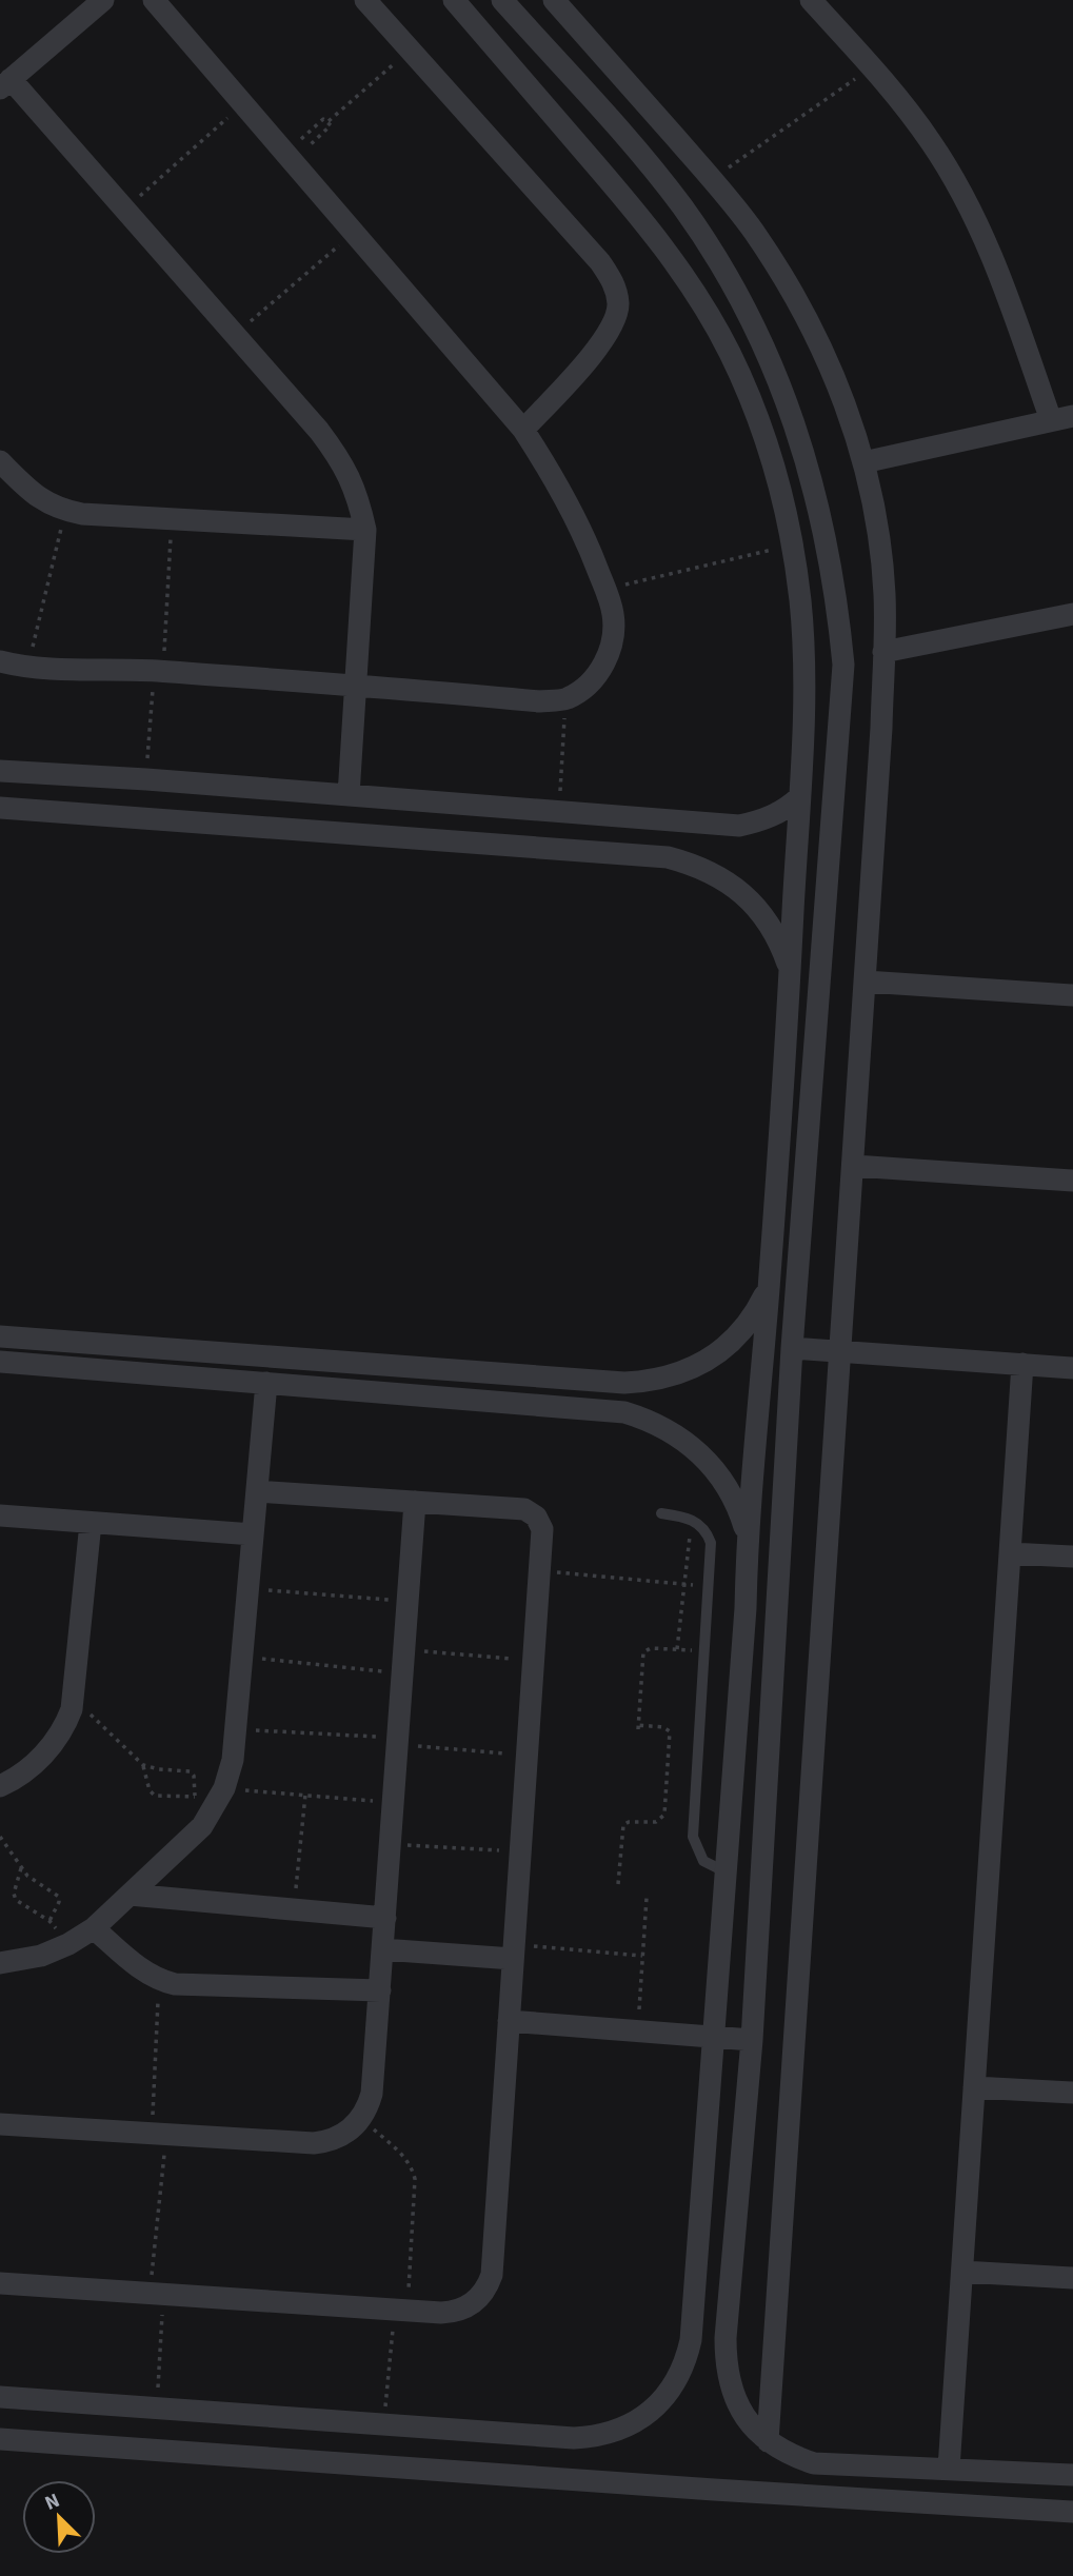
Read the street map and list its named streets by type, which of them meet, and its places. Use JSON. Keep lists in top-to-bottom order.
{
  "north": "top left"
}
